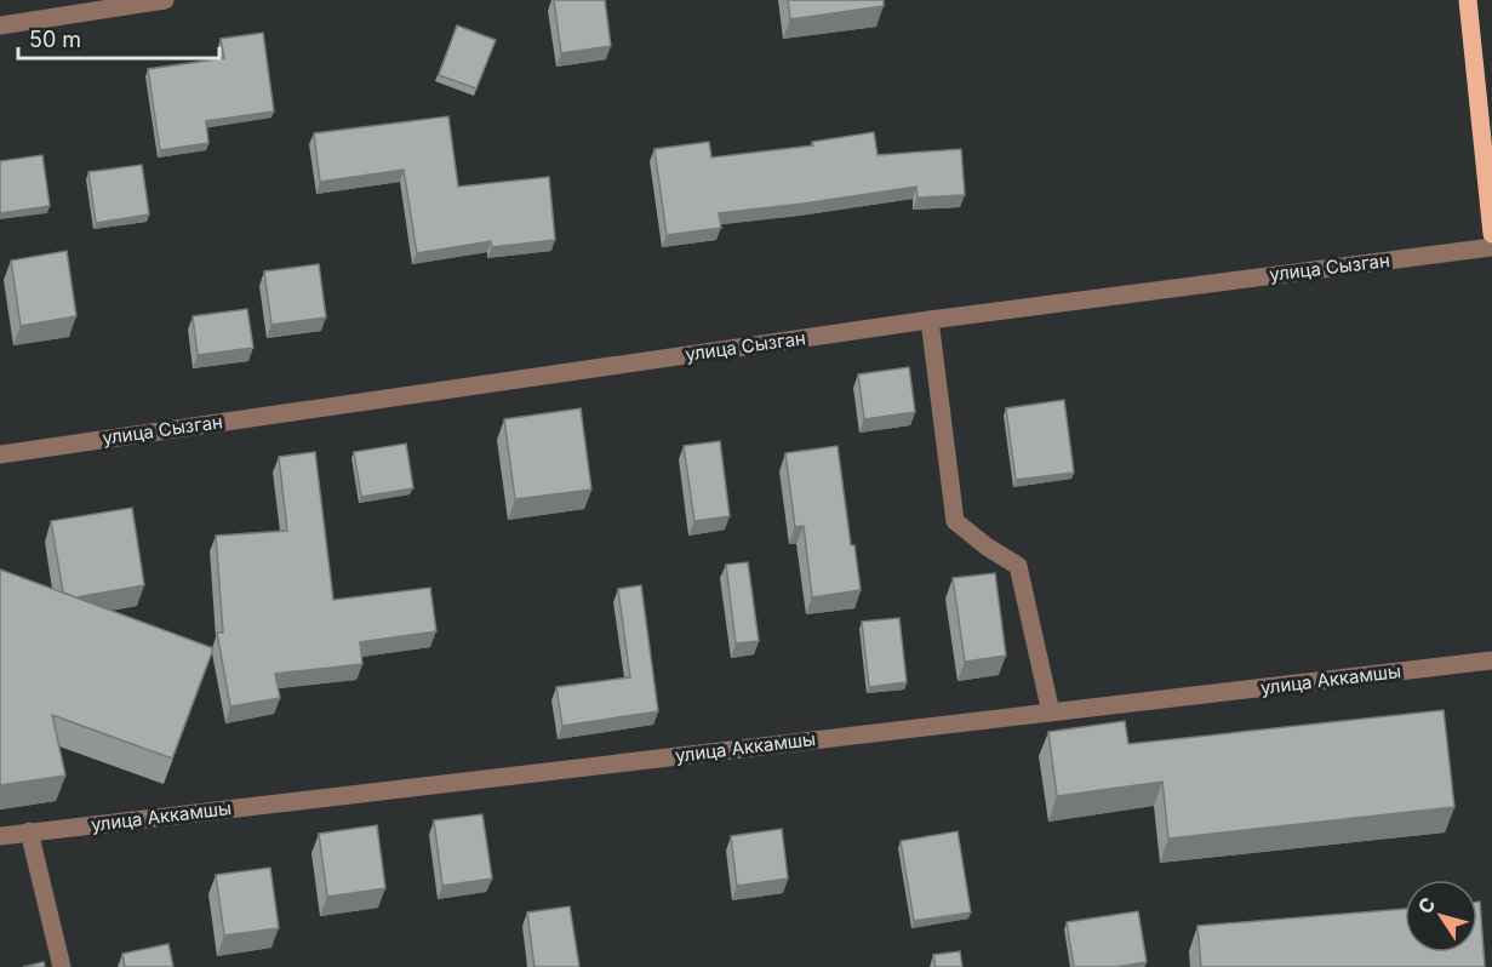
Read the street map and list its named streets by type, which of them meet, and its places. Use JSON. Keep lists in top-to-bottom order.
{
  "streets": {
    "street": ["улица Сызган", "улица Аккамшы"]
  },
  "scale_bar": "50 m",
  "north": "top left"
}
